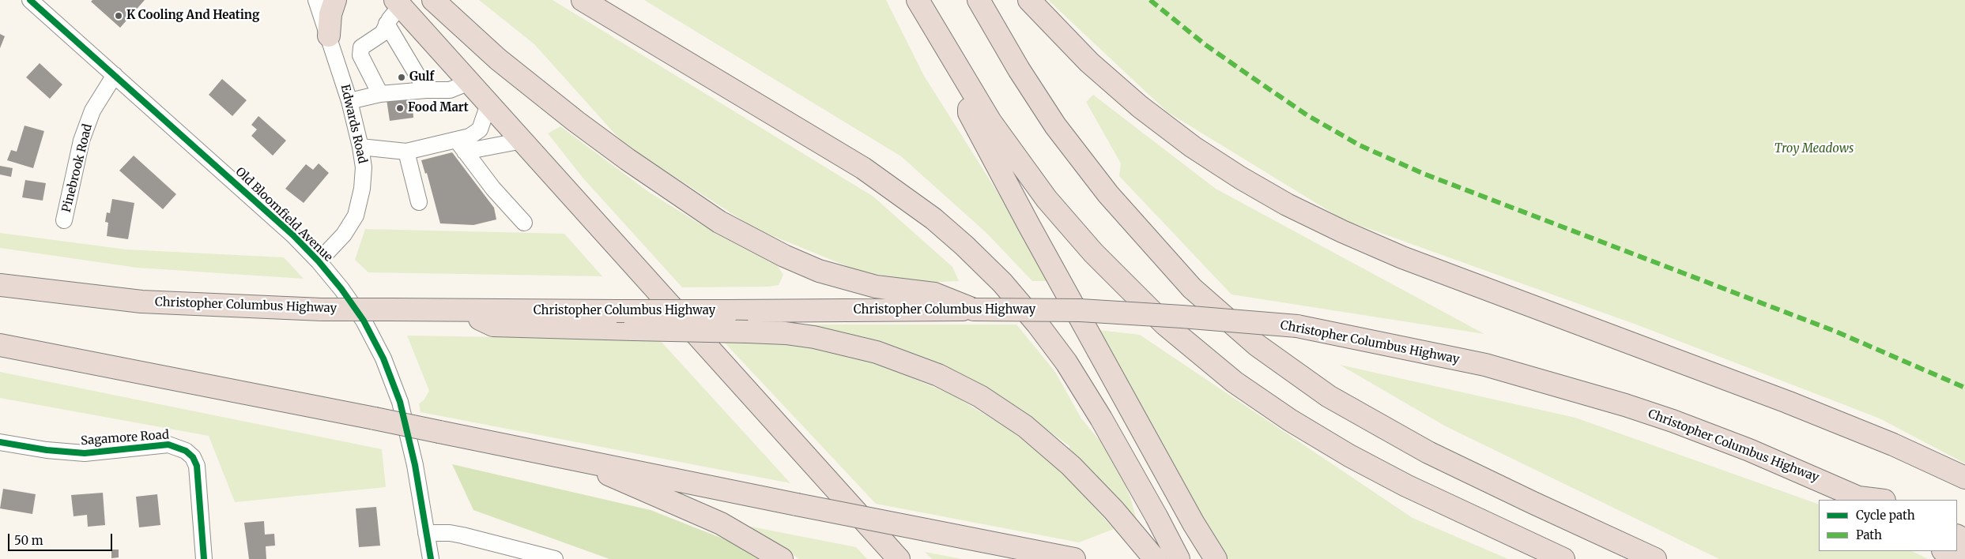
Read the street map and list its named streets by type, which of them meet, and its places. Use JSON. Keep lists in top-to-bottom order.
{
  "streets": {
    "highway": ["Christopher Columbus Highway"],
    "street": [
      "Edwards Road",
      "Pinebrook Road",
      "Old Bloomfield Avenue",
      "Sagamore Road"
    ]
  },
  "crossings": [
    ["Edwards Road", "Old Bloomfield Avenue"],
    ["Pinebrook Road", "Old Bloomfield Avenue"]
  ],
  "parks": ["Troy Meadows"],
  "places": ["K Cooling And Heating", "Gulf", "Food Mart"],
  "legend": ["Cycle path", "Path"],
  "scale_bar": "50 m"
}
